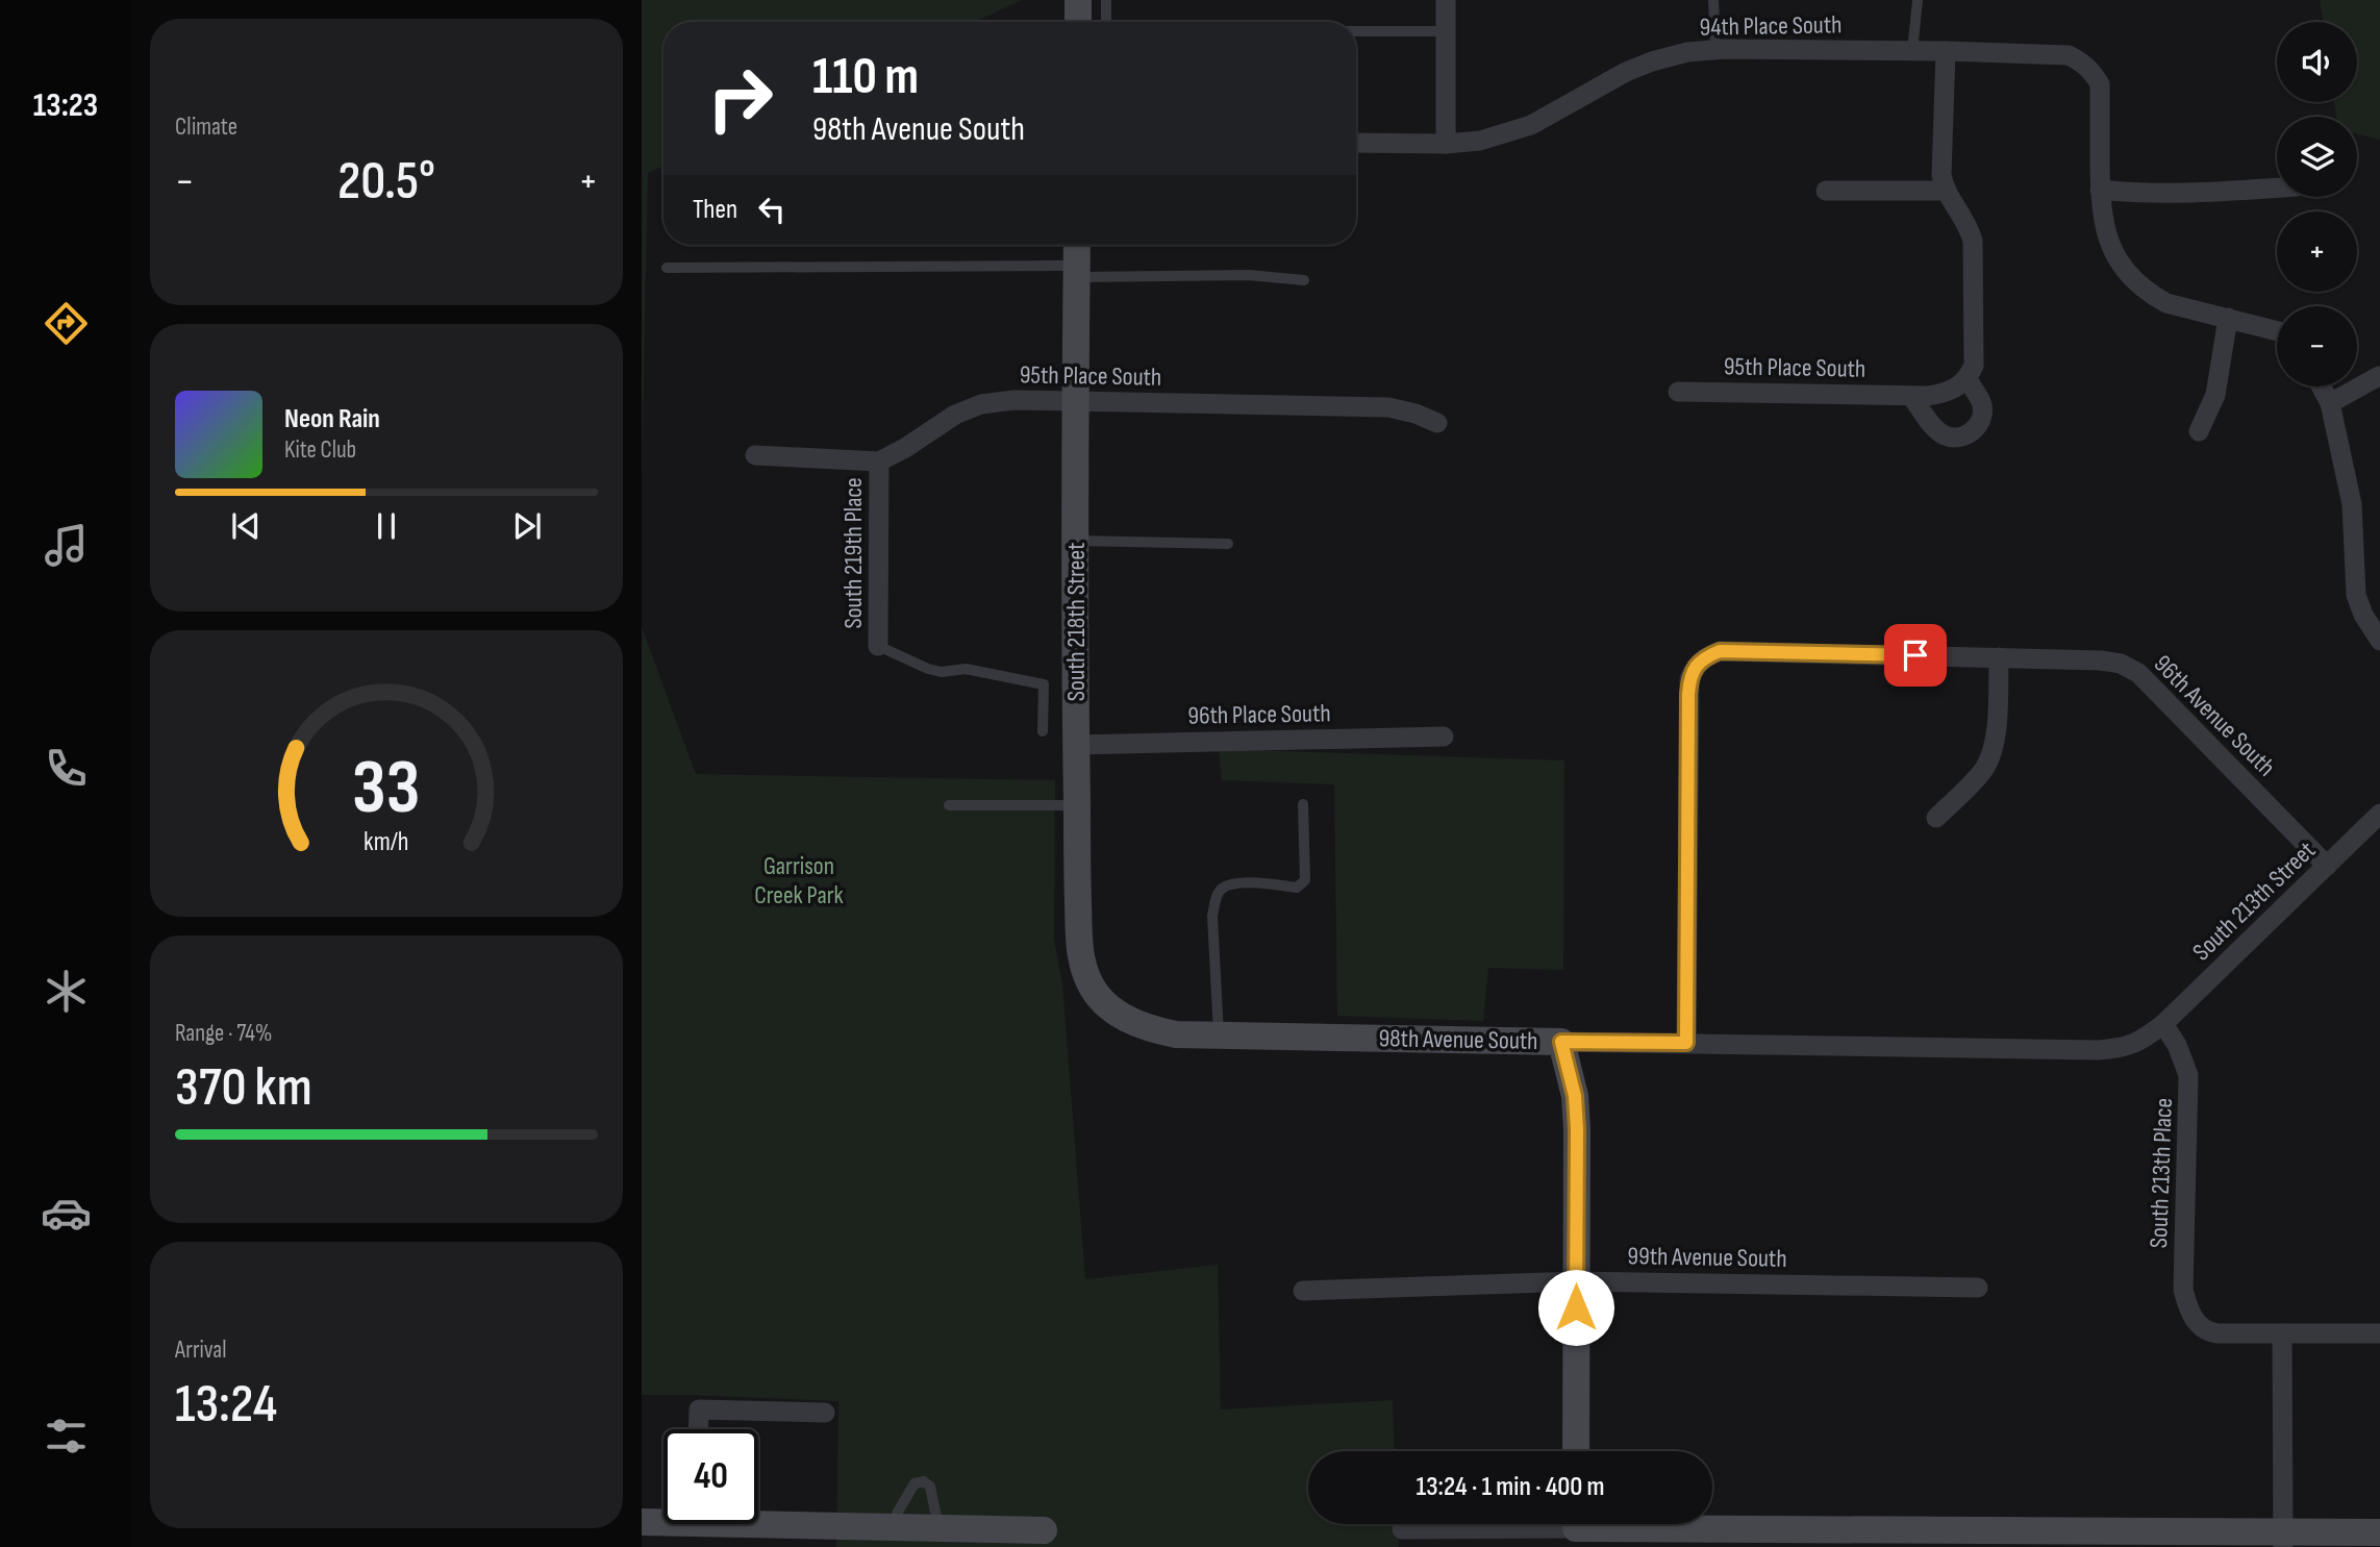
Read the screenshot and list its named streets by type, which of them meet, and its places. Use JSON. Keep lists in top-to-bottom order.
{
  "streets": {
    "street": [
      "94th Place South",
      "95th Place South",
      "South 219th Place",
      "South 218th Street",
      "96th Place South",
      "96th Avenue South",
      "South 213th Street",
      "98th Avenue South",
      "South 213th Place",
      "99th Avenue South"
    ]
  },
  "crossings": [
    ["95th Place South", "South 219th Place"],
    ["95th Place South", "South 218th Street"],
    ["South 218th Street", "96th Place South"],
    ["South 218th Street", "98th Avenue South"],
    ["96th Avenue South", "South 213th Street"],
    ["96th Avenue South", "98th Avenue South"],
    ["South 213th Street", "98th Avenue South"],
    ["South 213th Street", "South 213th Place"],
    ["98th Avenue South", "South 213th Place"]
  ],
  "parks": ["Garrison Creek Park"],
  "page": {
    "tabs": "13:23",
    "tile": [
      "Climate",
      ["Range · 74%", "370 km"],
      ["Arrival", "13:24"]
    ],
    "map_buttons": ["+", "−"],
    "turn": ["110 m", "98th Avenue South"],
    "heat": ["−", "20.5°", "+"],
    "then": "Then",
    "song": ["Neon Rain", "Kite Club"],
    "limit": "40",
    "trip": "13:24 · 1 min · 400 m",
    "gauge": ["33", "km/h"]
  }
}
